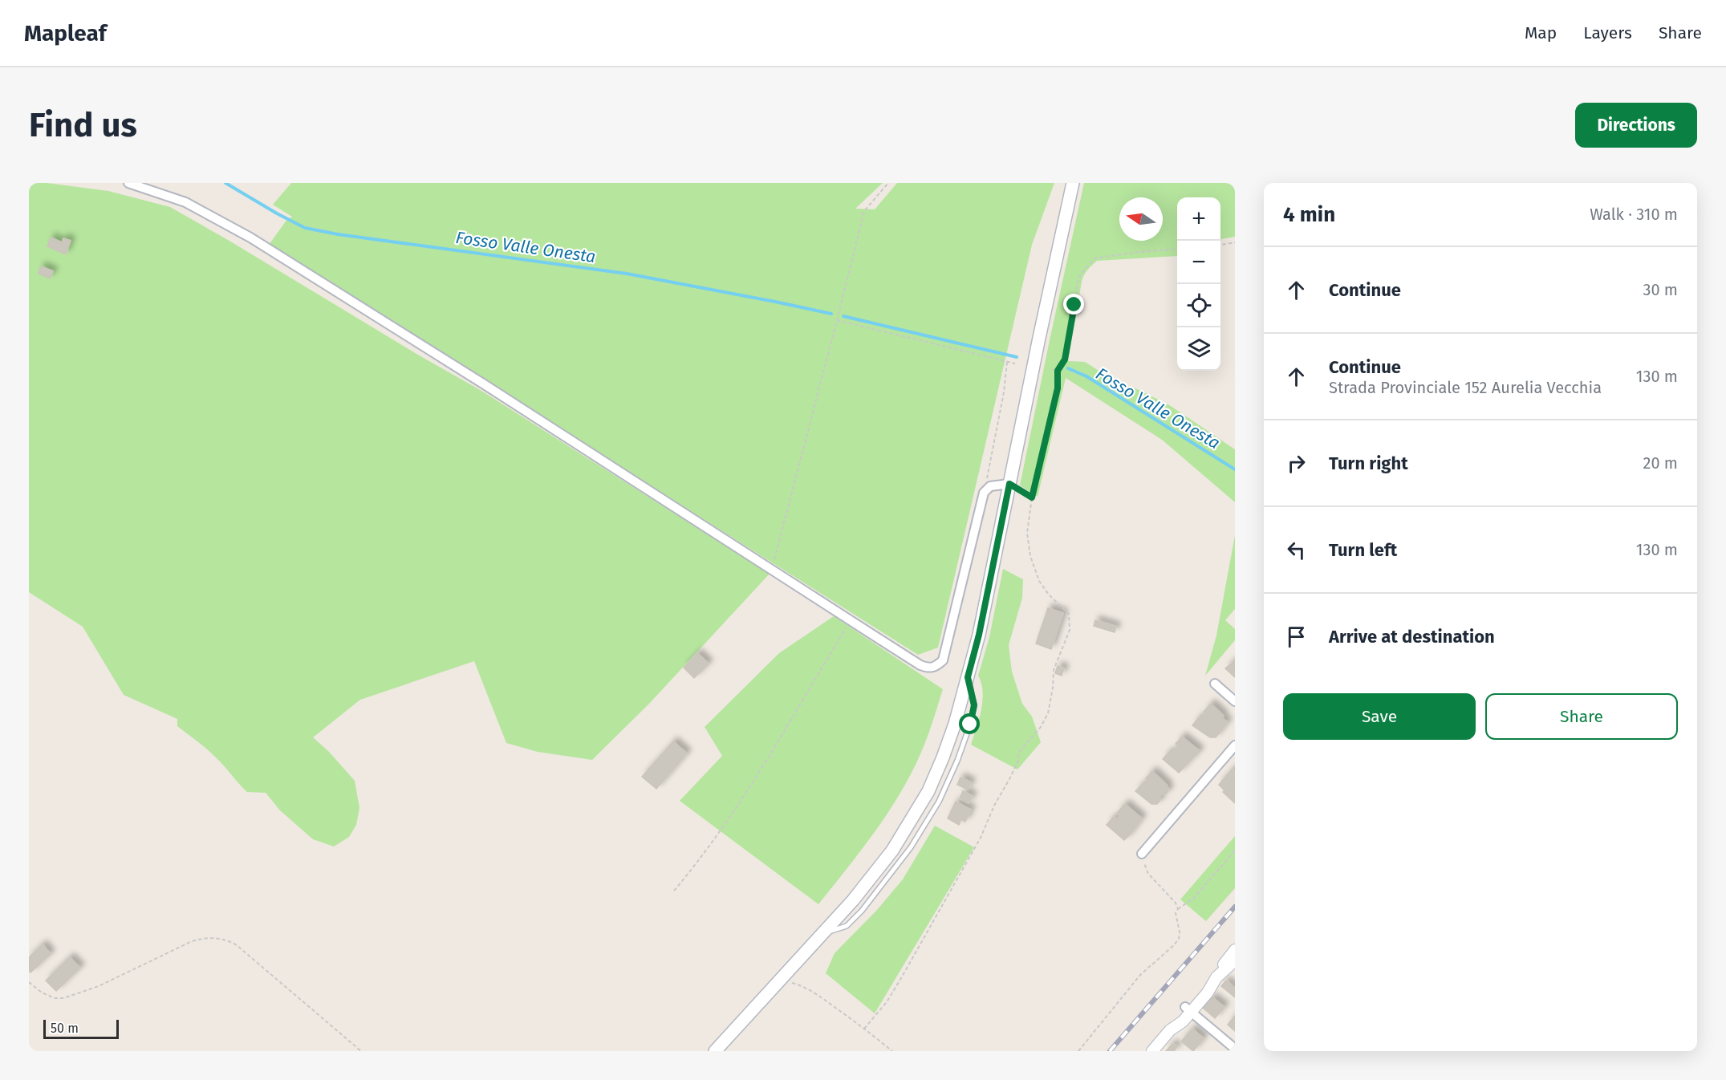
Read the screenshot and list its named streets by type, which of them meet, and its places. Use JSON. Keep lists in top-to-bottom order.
{
  "water": ["Fosso Valle Onesta"],
  "scale_bar": "50 m",
  "north": "left",
  "page": {
    "header": "Mapleaf",
    "nav": ["Map", "Layers", "Share"],
    "buttons": [
      "Directions",
      ["Save", "Share"]
    ],
    "title": "Find us",
    "heading": ["4 min", "Walk · 310 m"],
    "map_buttons": ["+", "−"],
    "list": [
      ["Continue", "30 m"],
      ["Continue", "Strada Provinciale 152 Aurelia Vecchia", "130 m"],
      ["Turn right", "20 m"],
      ["Turn left", "130 m"],
      "Arrive at destination"
    ],
    "scale": "50 m"
  }
}
